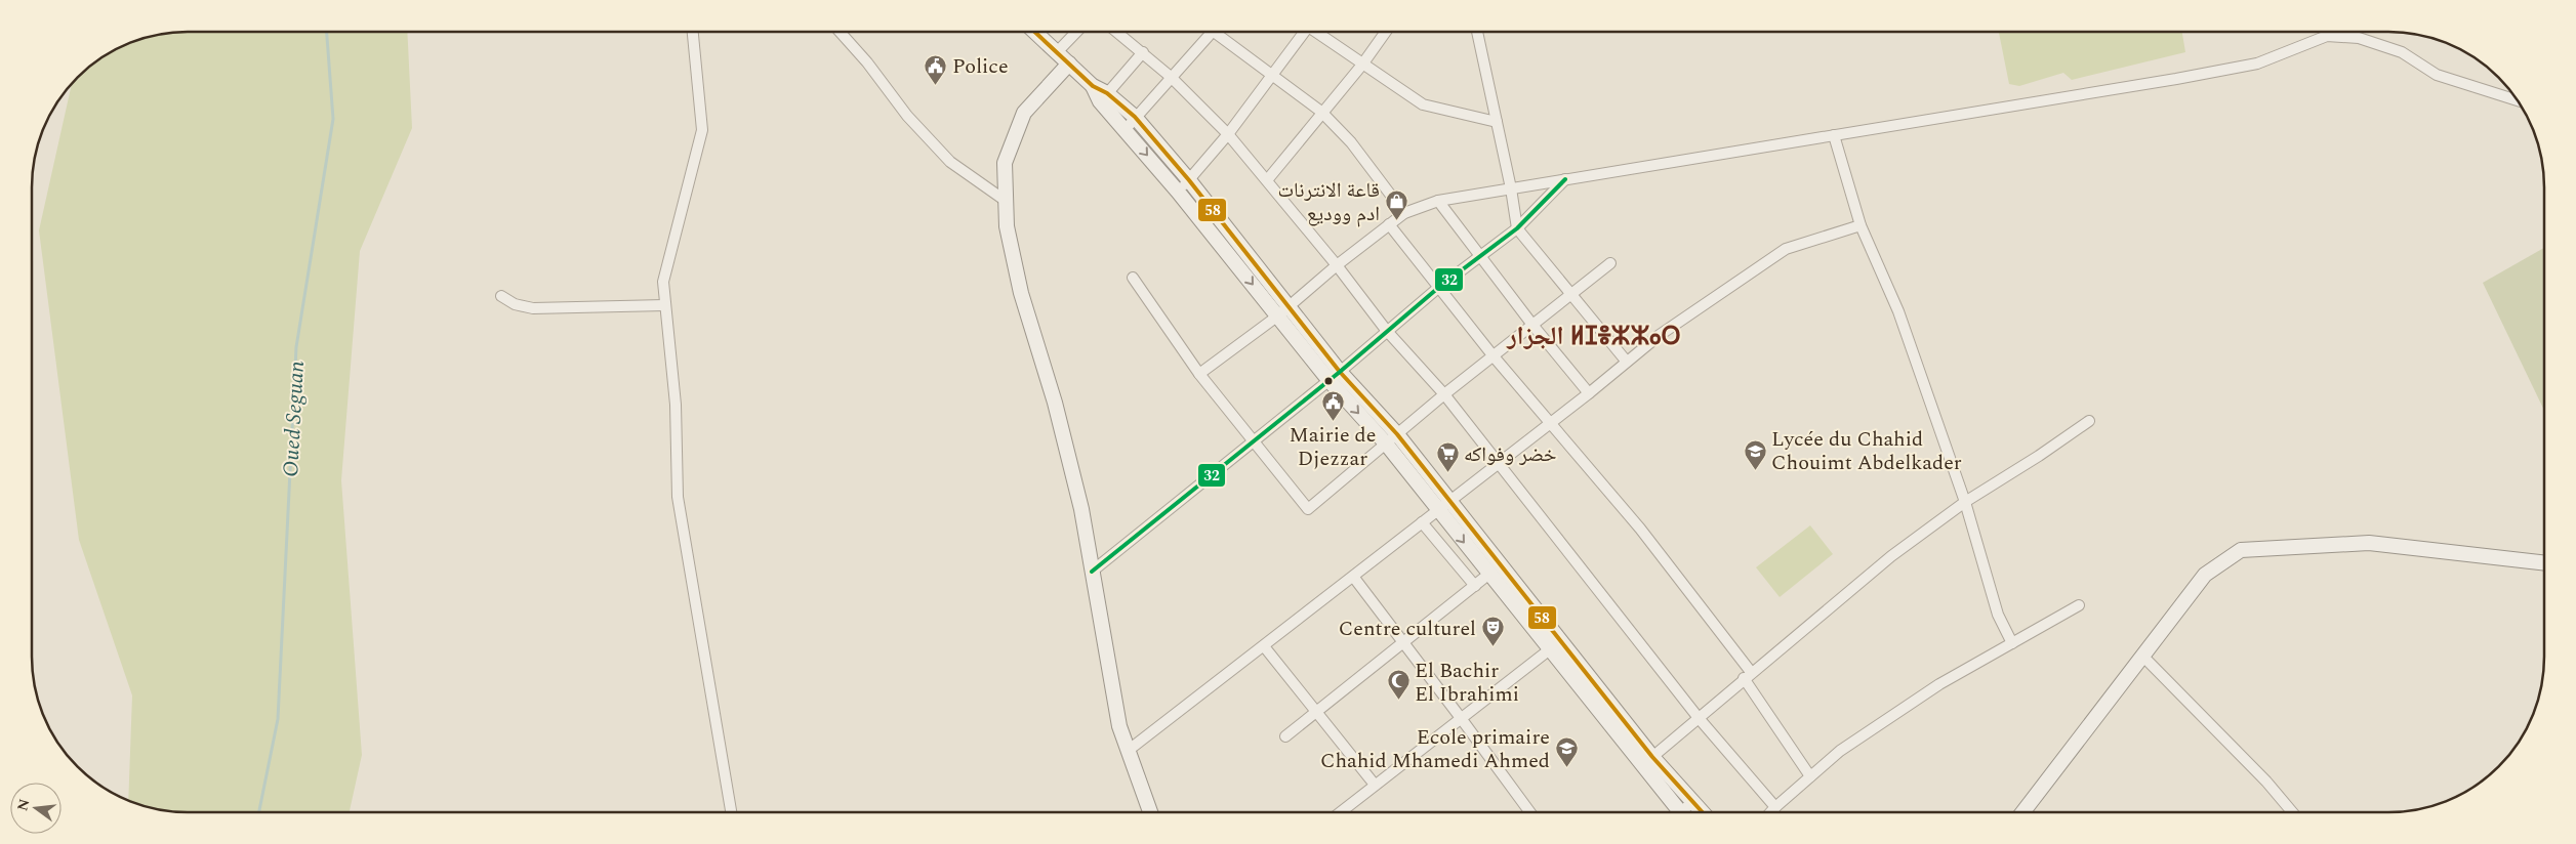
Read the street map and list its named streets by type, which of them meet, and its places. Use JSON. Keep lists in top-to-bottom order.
{
  "districts": ["الجزار ⵍⵊⴻⵣⵣⴰⵔ"],
  "water": ["Oued Seguan"],
  "places": {
    "public building": ["Police", "Mairie de Djezzar"],
    "shop": ["قاعة الانترنات ادم ووديع"],
    "school or university": ["Lycée du Chahid Chouimt Abdelkader", "Ecole primaire Chahid Mhamedi Ahmed"],
    "supermarket": ["خضر وفواكه"],
    "theatre": ["Centre culturel"],
    "mosque": ["El Bachir El Ibrahimi"]
  },
  "lines": ["transit line 58", "transit line 32"],
  "north": "left"
}
